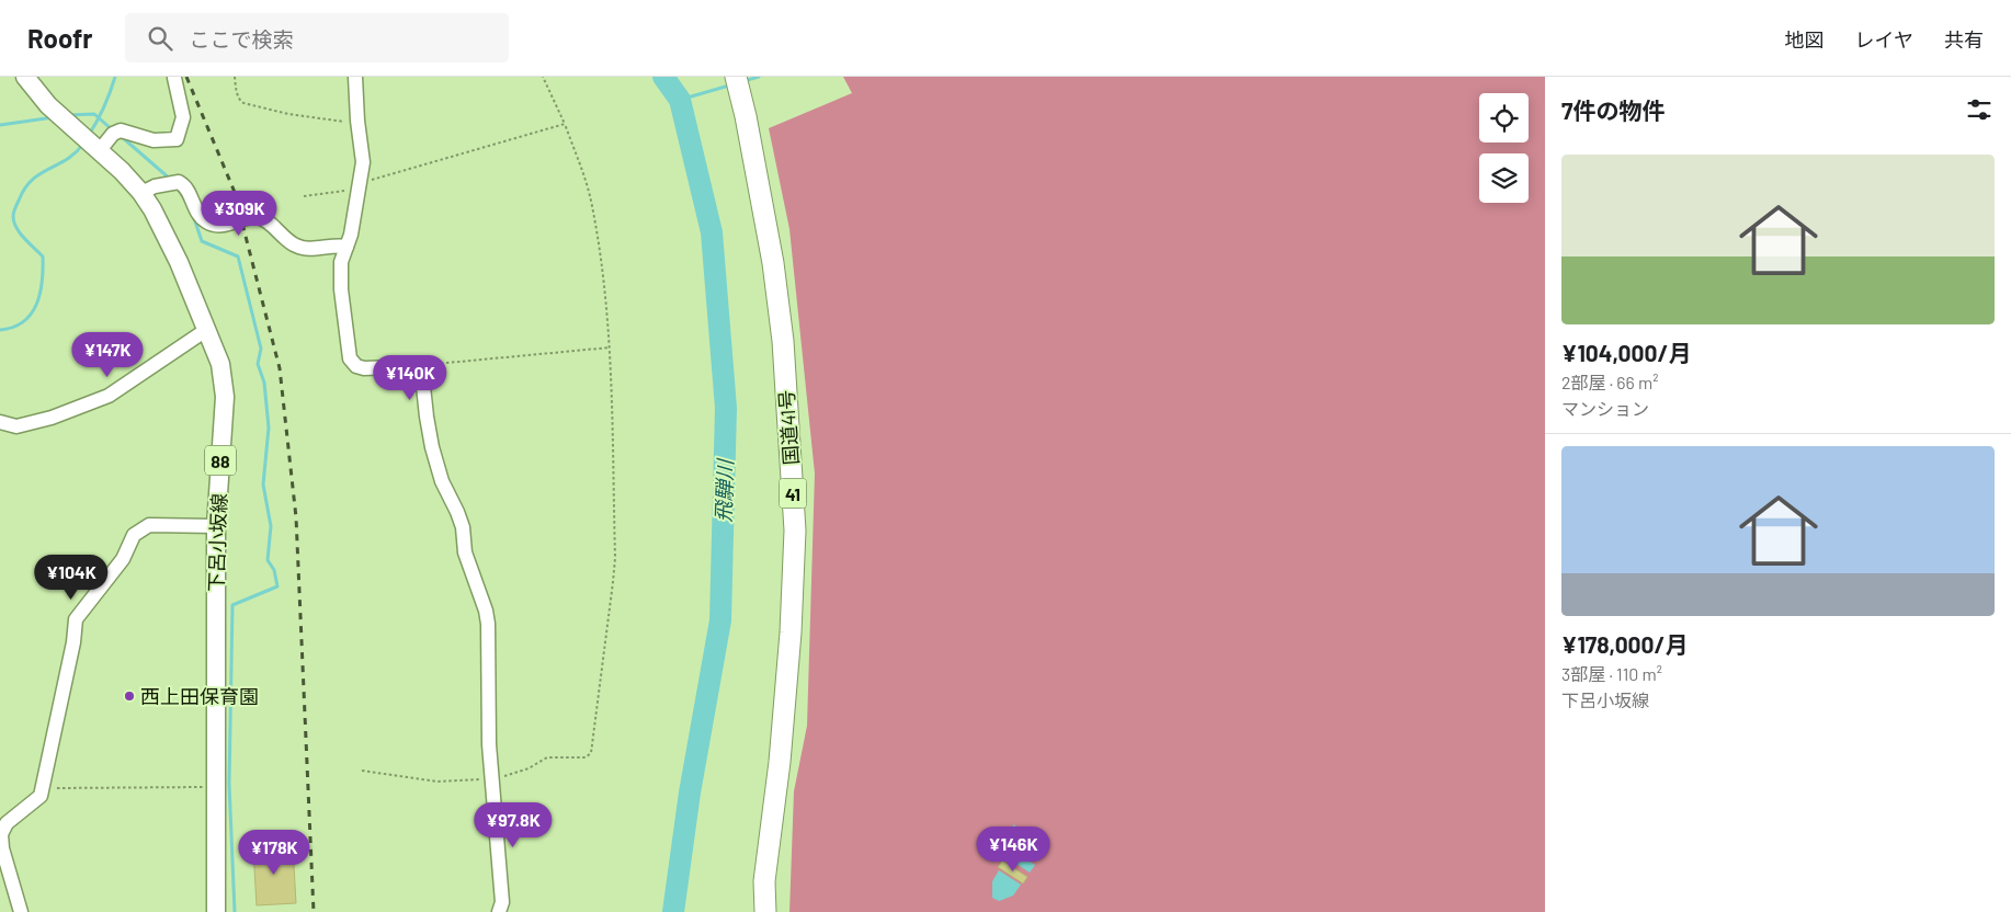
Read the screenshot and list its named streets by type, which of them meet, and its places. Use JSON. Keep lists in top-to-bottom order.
{
  "streets": {
    "highway": ["国道41号", "41"],
    "main road": ["88", "下呂小坂線"]
  },
  "water": ["飛騨川"],
  "places": ["西上田保育園"],
  "page": {
    "header": "Roofr",
    "search": "ここで検索",
    "nav": ["地図", "レイヤ", "共有"],
    "heading": "7件の物件",
    "list": [
      {
        "name": "¥104,000/月",
        "note": "2部屋 · 66 m² · マンション"
      },
      {
        "name": "¥178,000/月",
        "note": "3部屋 · 110 m² · 下呂小坂線"
      }
    ],
    "price": [
      "¥309K",
      "¥147K",
      "¥140K",
      "¥104K",
      "¥97.8K",
      "¥146K",
      "¥178K"
    ]
  }
}
